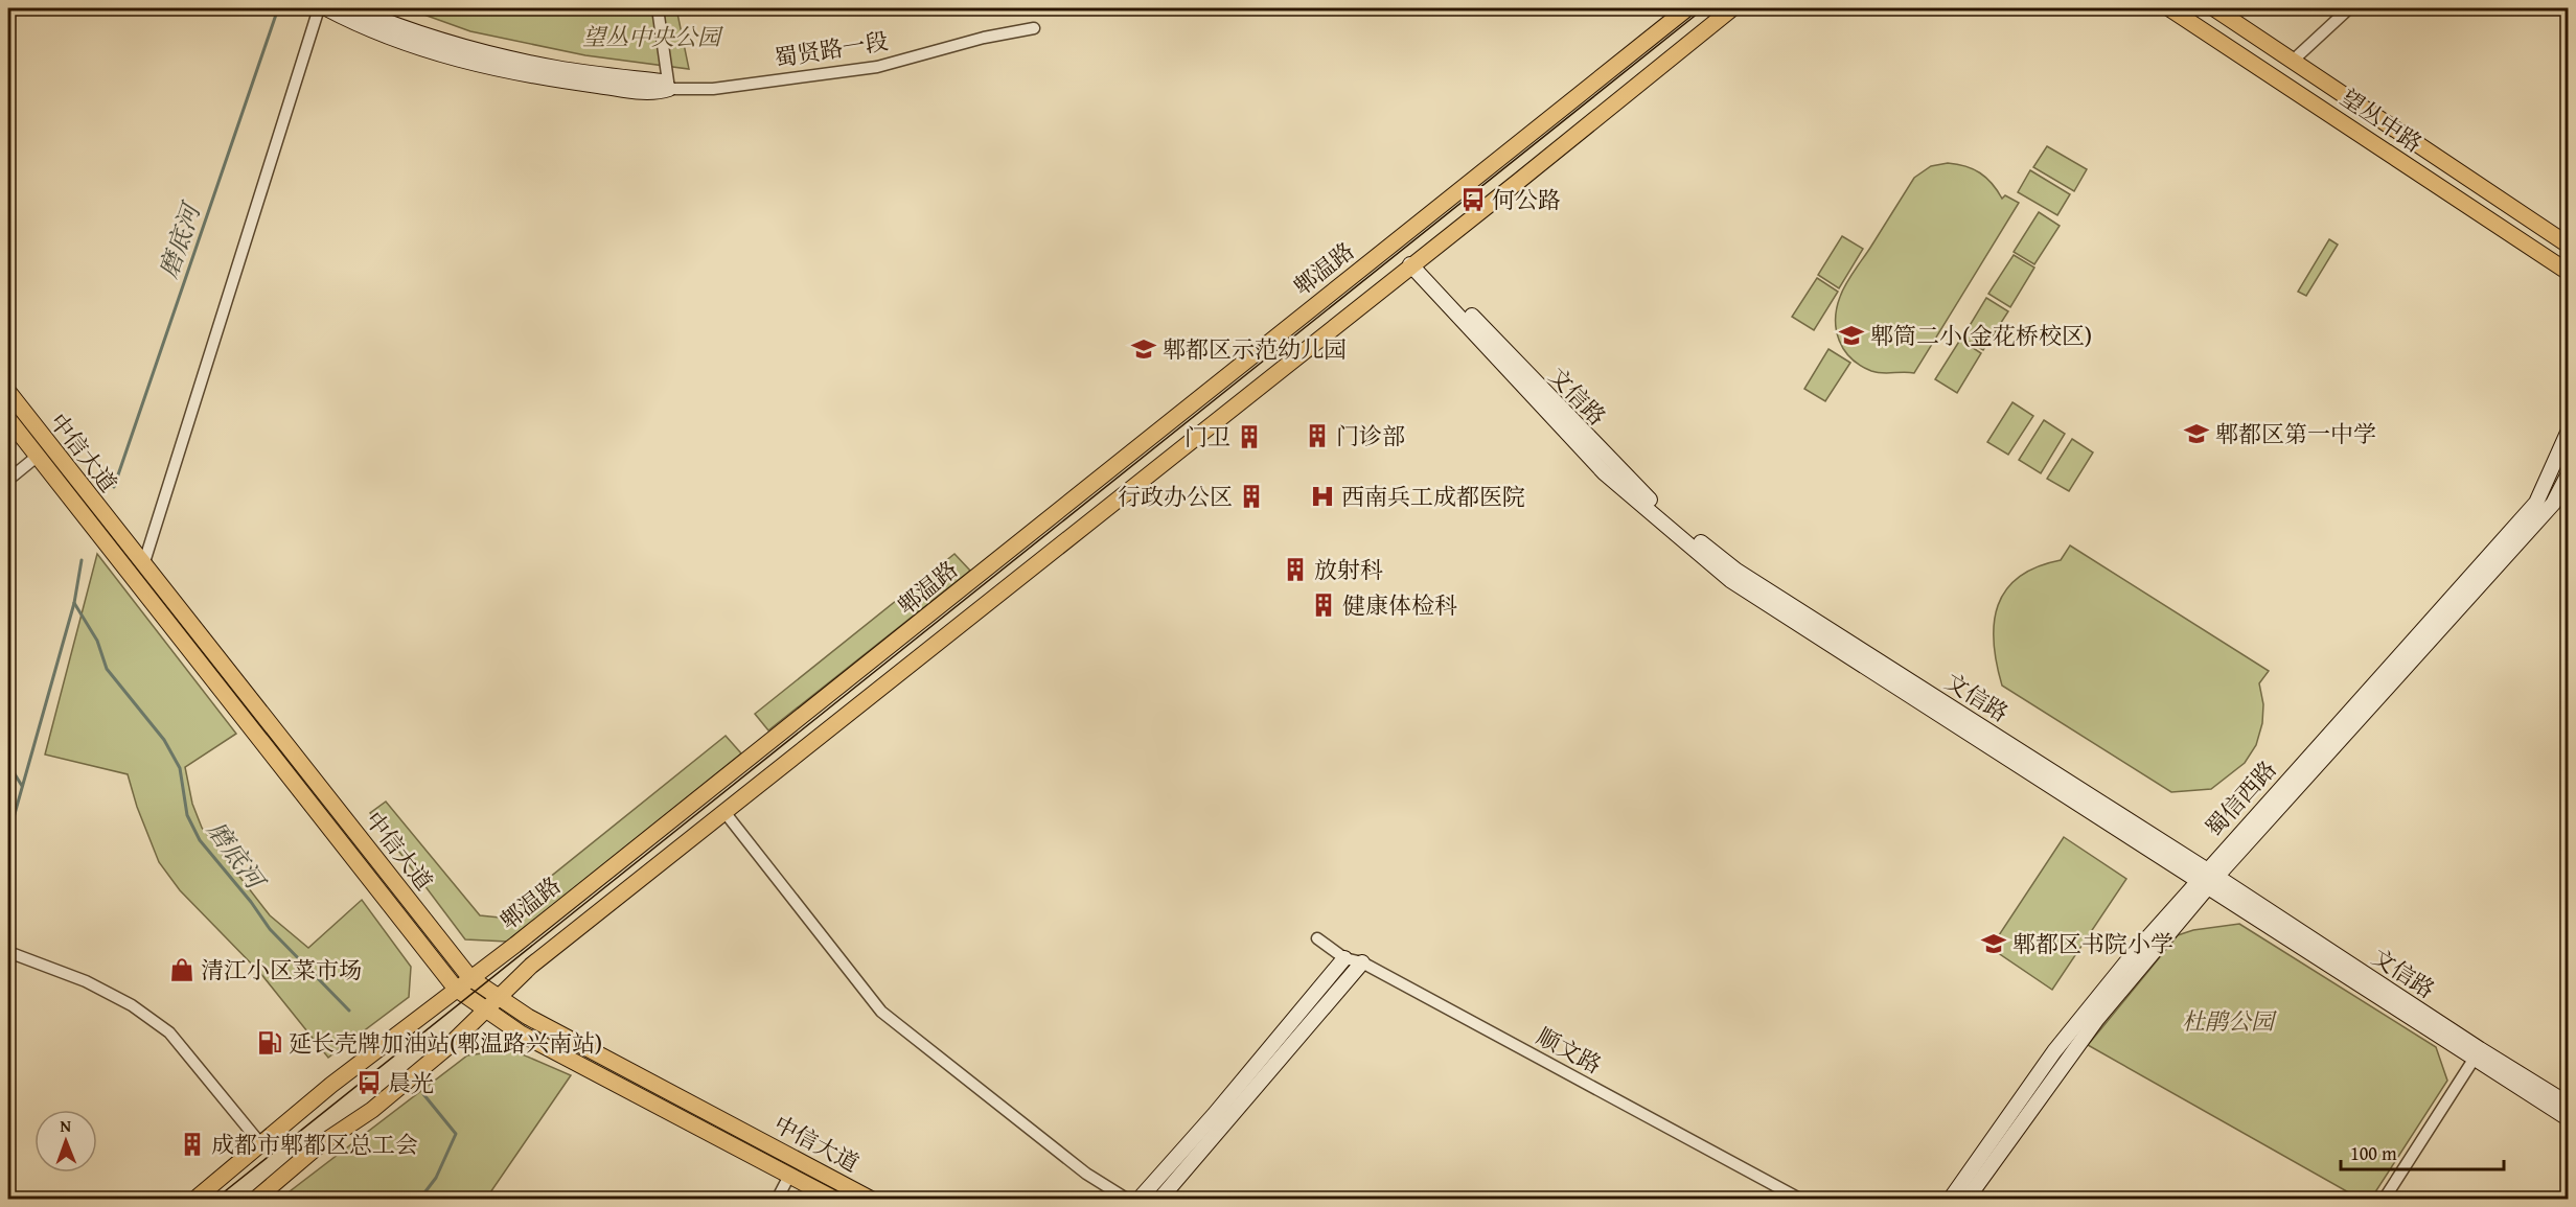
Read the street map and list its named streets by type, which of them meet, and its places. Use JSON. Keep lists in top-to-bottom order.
{
  "streets": {
    "main road": ["望丛中路", "郫温路", "中信大道"],
    "street": [
      "蜀贤路一段",
      "文信路",
      "蜀信西路",
      "顺文路"
    ]
  },
  "crossings": [
    ["郫温路", "中信大道"],
    ["文信路", "蜀信西路"]
  ],
  "water": ["磨底河"],
  "parks": ["望丛中央公园", "杜鹃公园"],
  "places": {
    "bus stop": ["何公路", "晨光"],
    "school or university": [
      "郫筒二小(金花桥校区)",
      "郫都区示范幼儿园",
      "郫都区第一中学",
      "郫都区书院小学"
    ],
    "building": [
      "门诊部",
      "门卫",
      "行政办公区",
      "放射科",
      "健康体检科",
      "成都市郫都区总工会"
    ],
    "hospital": ["西南兵工成都医院"],
    "shop": ["清江小区菜市场"],
    "fuel station": ["延长壳牌加油站(郫温路兴南站)"]
  },
  "scale_bar": "100 m",
  "north": "top"
}
